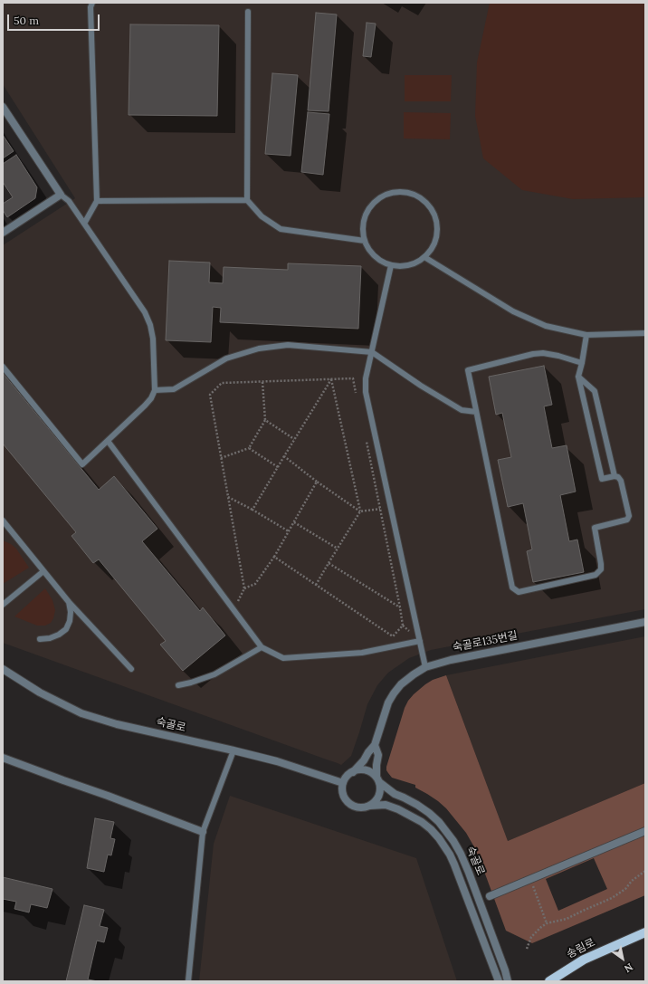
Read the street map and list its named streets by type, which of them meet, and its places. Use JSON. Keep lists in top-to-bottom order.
{
  "streets": {
    "main road": ["송림로"],
    "street": ["숙골로135번길", "숙골로"]
  },
  "crossings": [
    ["숙골로135번길", "숙골로"]
  ],
  "scale_bar": "50 m",
  "north": "bottom right"
}
